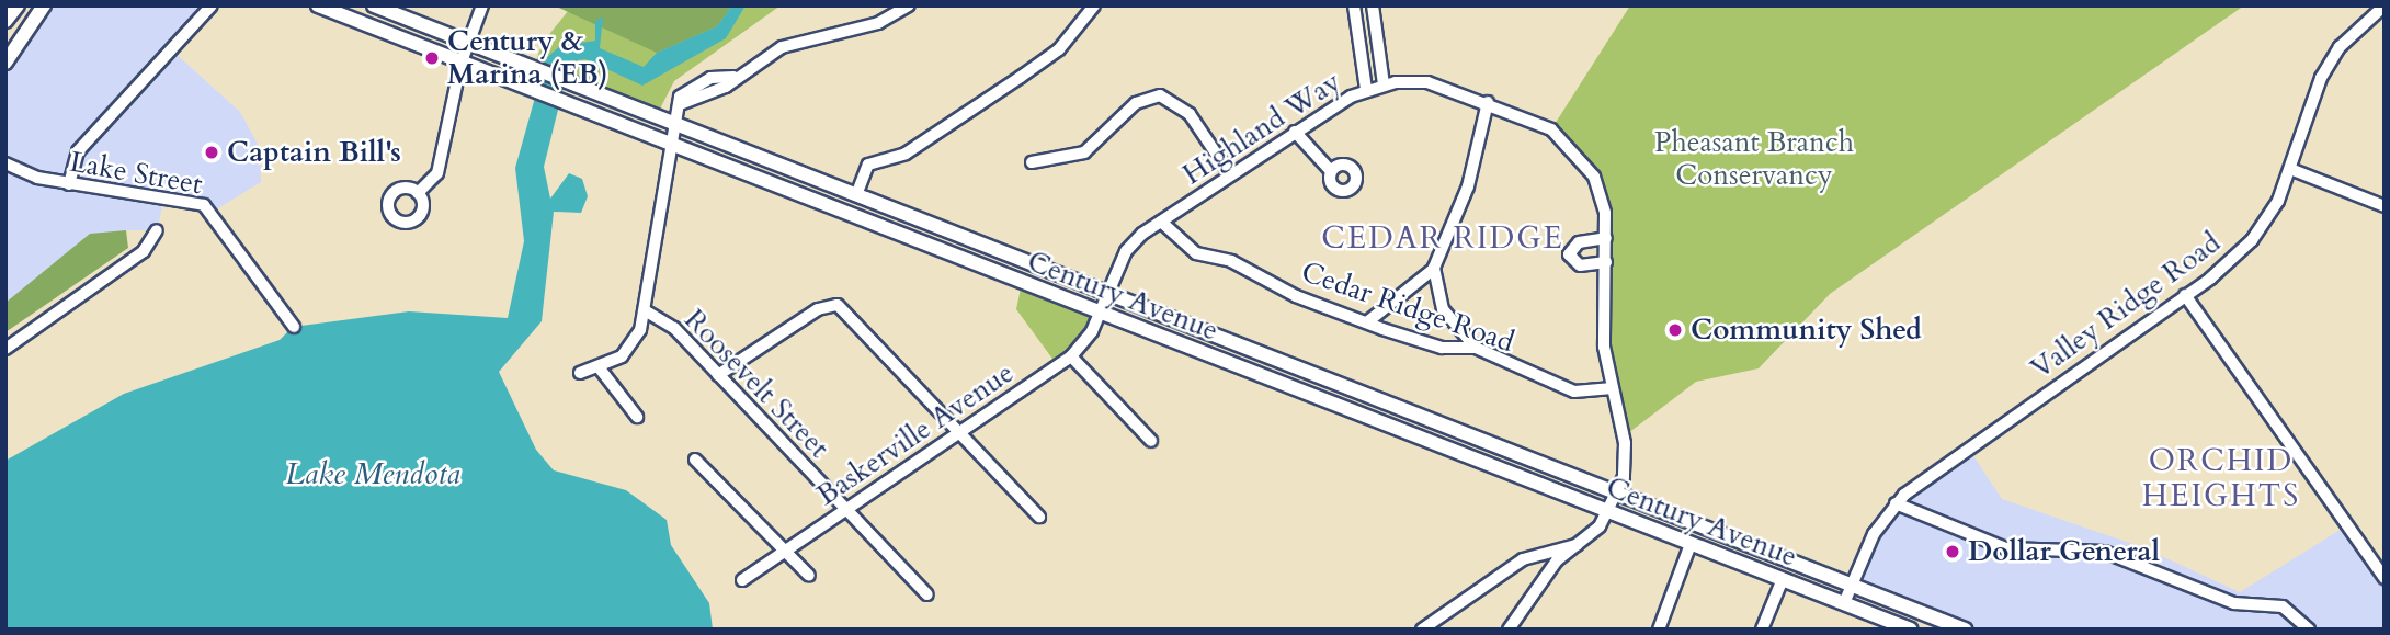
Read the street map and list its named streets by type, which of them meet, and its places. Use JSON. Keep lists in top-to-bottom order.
{
  "streets": {
    "main road": ["Century Avenue"],
    "street": [
      "Highland Way",
      "Lake Street",
      "Valley Ridge Road",
      "Cedar Ridge Road",
      "Roosevelt Street",
      "Baskerville Avenue"
    ]
  },
  "crossings": [
    ["Highland Way", "Century Avenue"],
    ["Highland Way", "Cedar Ridge Road"],
    ["Highland Way", "Baskerville Avenue"],
    ["Century Avenue", "Valley Ridge Road"],
    ["Century Avenue", "Baskerville Avenue"],
    ["Roosevelt Street", "Baskerville Avenue"]
  ],
  "districts": ["CEDAR RIDGE", "ORCHID HEIGHTS"],
  "water": ["Lake Mendota"],
  "parks": ["Pheasant Branch Conservancy"],
  "places": [
    "Century & Marina (EB)",
    "Captain Bill's",
    "Community Shed",
    "Dollar General"
  ]
}
